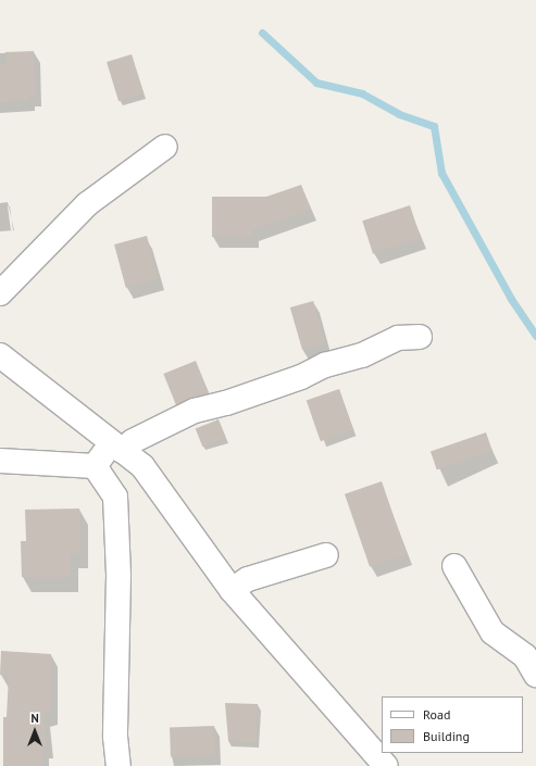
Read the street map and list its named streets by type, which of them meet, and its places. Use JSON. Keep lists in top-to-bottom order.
{
  "legend": ["Road", "Building"],
  "north": "top"
}
